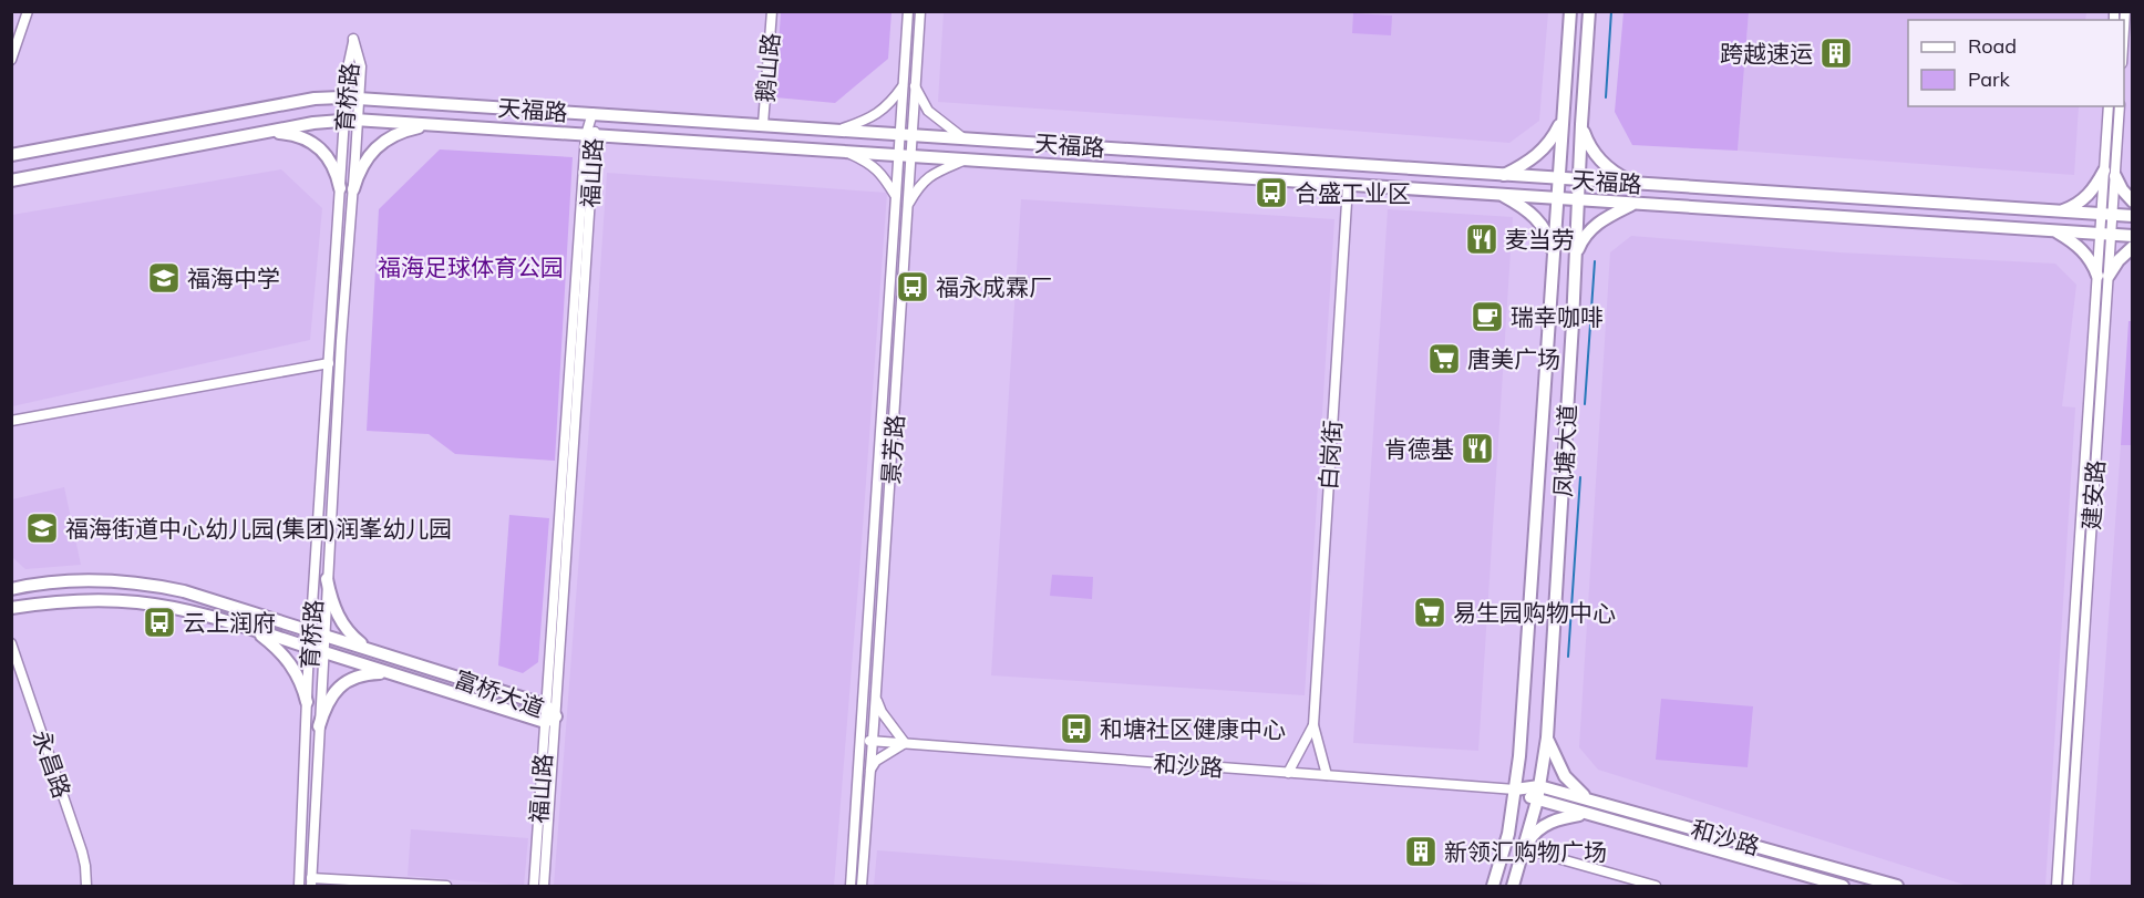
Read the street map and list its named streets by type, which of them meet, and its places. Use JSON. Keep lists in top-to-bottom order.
{
  "streets": {
    "main road": [
      "天福路",
      "凤塘大道",
      "富桥大道",
      "和沙路"
    ],
    "street": [
      "鹅山路",
      "育桥路",
      "福山路",
      "景芳路",
      "白岗街",
      "建安路",
      "永昌路"
    ]
  },
  "crossings": [
    ["鹅山路", "天福路"],
    ["育桥路", "天福路"],
    ["育桥路", "富桥大道"],
    ["天福路", "福山路"],
    ["天福路", "景芳路"],
    ["天福路", "凤塘大道"],
    ["天福路", "白岗街"],
    ["天福路", "建安路"],
    ["福山路", "富桥大道"],
    ["景芳路", "和沙路"],
    ["凤塘大道", "和沙路"]
  ],
  "parks": ["福海足球体育公园"],
  "places": {
    "building": ["跨越速运", "新领汇购物广场"],
    "bus stop": [
      "合盛工业区",
      "福永成霖厂",
      "云上润府",
      "和塘社区健康中心"
    ],
    "restaurant": ["麦当劳", "肯德基"],
    "school or university": ["福海中学", "福海街道中心幼儿园(集团)润峯幼儿园"],
    "cafe": ["瑞幸咖啡"],
    "supermarket": ["唐美广场", "易生园购物中心"]
  },
  "legend": ["Road", "Park"]
}
